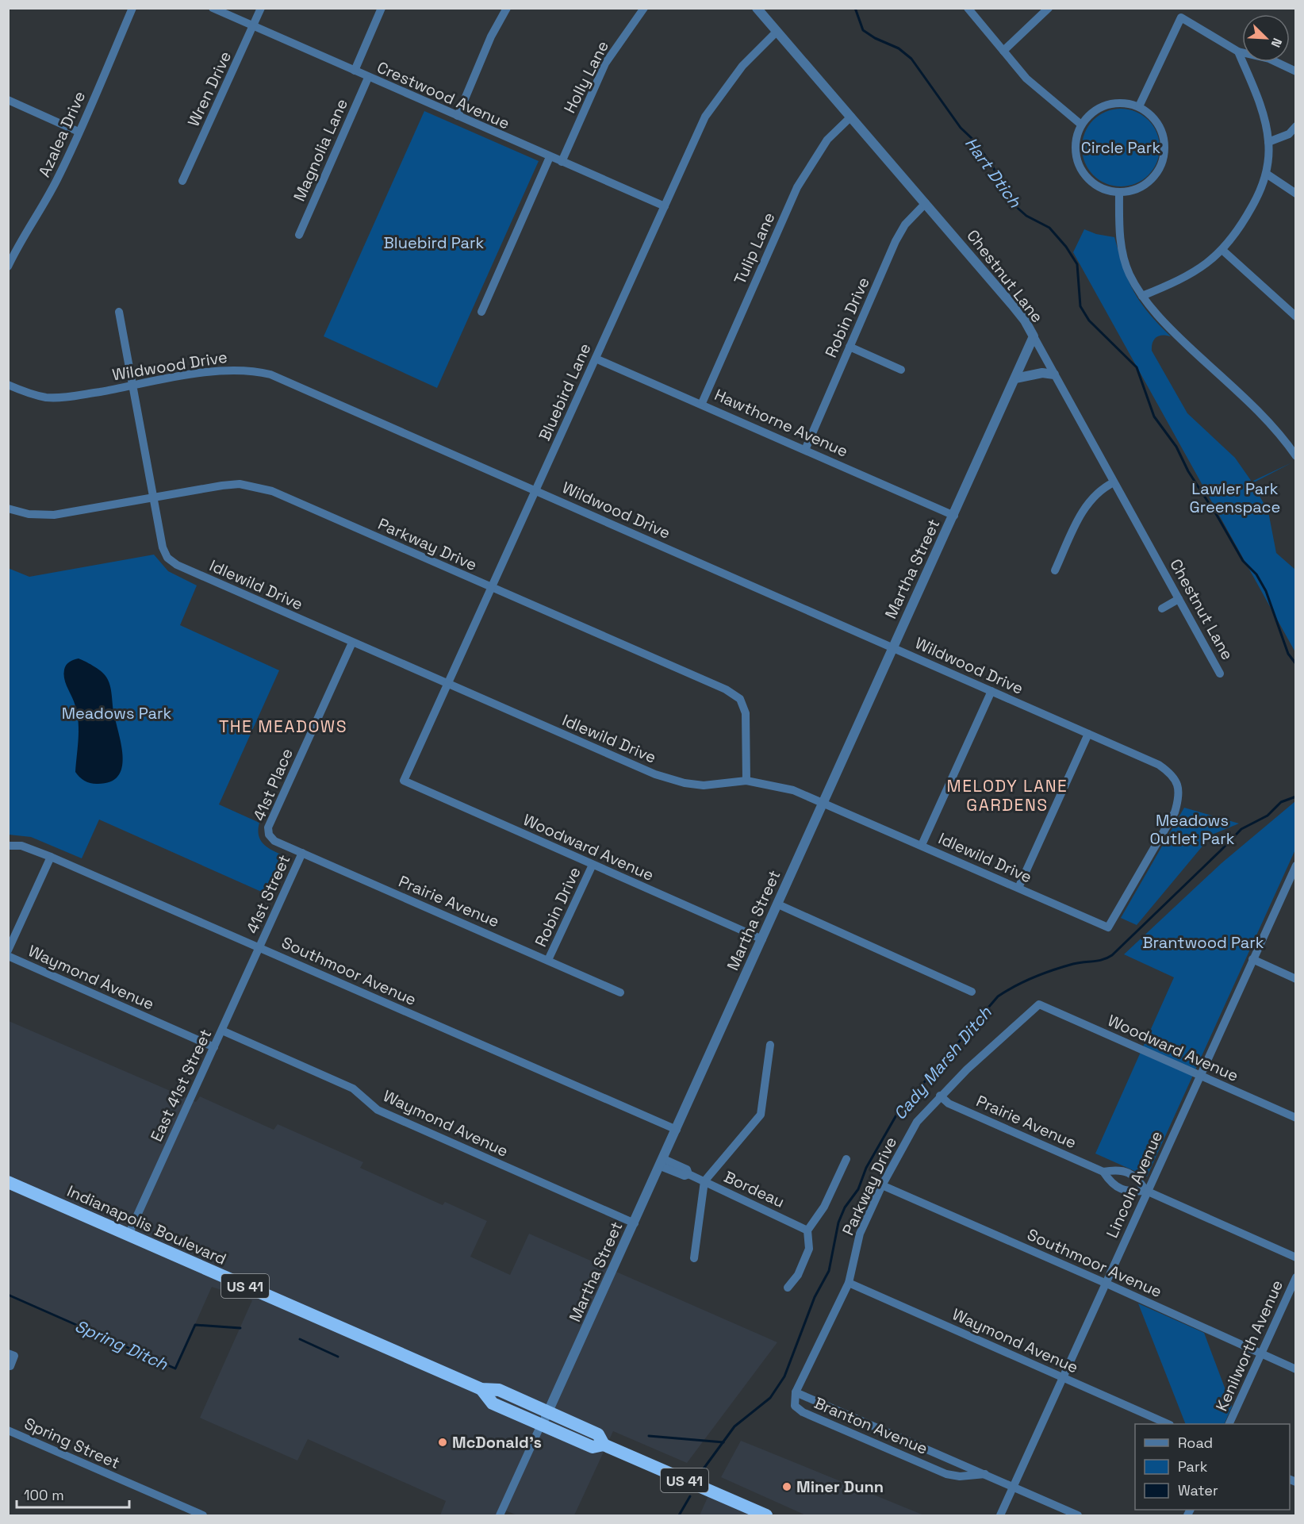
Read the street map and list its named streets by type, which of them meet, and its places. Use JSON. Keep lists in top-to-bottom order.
{
  "streets": {
    "highway": ["Indianapolis Boulevard", "US 41"],
    "street": [
      "Holly Lane",
      "Wren Drive",
      "Crestwood Avenue",
      "Azalea Drive",
      "Magnolia Lane",
      "Tulip Lane",
      "Chestnut Lane",
      "Robin Drive",
      "Wildwood Drive",
      "Bluebird Lane",
      "Hawthorne Avenue",
      "Parkway Drive",
      "Martha Street",
      "Idlewild Drive",
      "41st Place",
      "Woodward Avenue",
      "41st Street",
      "Prairie Avenue",
      "Southmoor Avenue",
      "Waymond Avenue",
      "East 41st Street",
      "Lincoln Avenue",
      "Bordeau",
      "Kenilworth Avenue",
      "Branton Avenue",
      "Spring Street"
    ]
  },
  "crossings": [
    ["Holly Lane", "Crestwood Avenue"],
    ["Wren Drive", "Crestwood Avenue"],
    ["Crestwood Avenue", "Magnolia Lane"],
    ["Crestwood Avenue", "Bluebird Lane"],
    ["Tulip Lane", "Chestnut Lane"],
    ["Tulip Lane", "Hawthorne Avenue"],
    ["Chestnut Lane", "Robin Drive"],
    ["Chestnut Lane", "Bluebird Lane"],
    ["Chestnut Lane", "Martha Street"],
    ["Robin Drive", "Hawthorne Avenue"],
    ["Robin Drive", "Woodward Avenue"],
    ["Robin Drive", "Prairie Avenue"],
    ["Wildwood Drive", "Bluebird Lane"],
    ["Wildwood Drive", "Martha Street"],
    ["Wildwood Drive", "Idlewild Drive"],
    ["Bluebird Lane", "Hawthorne Avenue"],
    ["Bluebird Lane", "Parkway Drive"],
    ["Bluebird Lane", "Idlewild Drive"],
    ["Bluebird Lane", "Woodward Avenue"],
    ["Hawthorne Avenue", "Martha Street"],
    ["Parkway Drive", "Idlewild Drive"],
    ["Parkway Drive", "Woodward Avenue"],
    ["Parkway Drive", "Prairie Avenue"],
    ["Parkway Drive", "Southmoor Avenue"],
    ["Parkway Drive", "Waymond Avenue"],
    ["Parkway Drive", "Branton Avenue"],
    ["Martha Street", "Idlewild Drive"],
    ["Martha Street", "Woodward Avenue"],
    ["Martha Street", "Southmoor Avenue"],
    ["Martha Street", "Waymond Avenue"],
    ["Martha Street", "Bordeau"],
    ["Martha Street", "Indianapolis Boulevard"],
    ["Idlewild Drive", "41st Place"],
    ["41st Place", "Prairie Avenue"],
    ["Woodward Avenue", "Lincoln Avenue"],
    ["41st Street", "Prairie Avenue"],
    ["41st Street", "Southmoor Avenue"],
    ["41st Street", "East 41st Street"],
    ["Prairie Avenue", "Lincoln Avenue"],
    ["Southmoor Avenue", "East 41st Street"],
    ["Southmoor Avenue", "Lincoln Avenue"],
    ["Southmoor Avenue", "Kenilworth Avenue"],
    ["Waymond Avenue", "East 41st Street"],
    ["Waymond Avenue", "Lincoln Avenue"],
    ["East 41st Street", "Indianapolis Boulevard"],
    ["Lincoln Avenue", "Branton Avenue"]
  ],
  "districts": ["THE MEADOWS", "MELODY LANE GARDENS"],
  "water": ["Hart Dtich", "Cady Marsh Ditch", "Spring Ditch"],
  "parks": [
    "Circle Park",
    "Bluebird Park",
    "Lawler Park Greenspace",
    "Meadows Park",
    "Meadows Outlet Park",
    "Brantwood Park"
  ],
  "places": ["McDonald's", "Miner Dunn"],
  "legend": ["Road", "Park", "Water"],
  "scale_bar": "100 m",
  "north": "bottom right"
}
